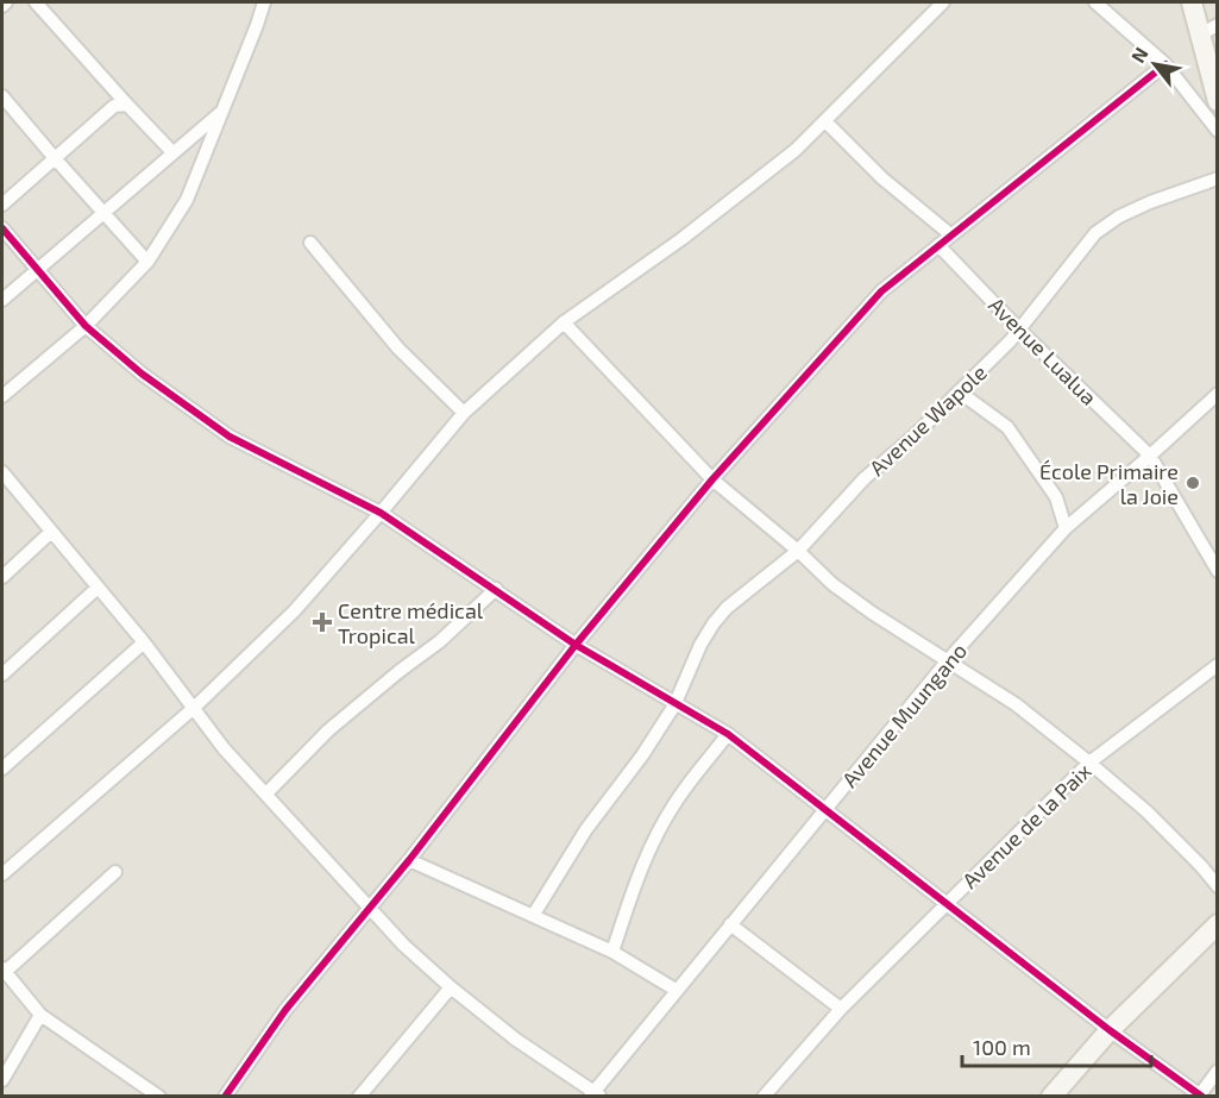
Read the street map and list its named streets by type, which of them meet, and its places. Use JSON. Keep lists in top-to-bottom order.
{
  "streets": {
    "street": [
      "Avenue Lualua",
      "Avenue Wapole",
      "Avenue Muungano",
      "Avenue de la Paix"
    ]
  },
  "crossings": [
    ["Avenue Lualua", "Avenue Wapole"],
    ["Avenue Lualua", "Avenue Muungano"]
  ],
  "places": {
    "other": ["École Primaire la Joie"],
    "health": ["Centre médical Tropical"]
  },
  "scale_bar": "100 m",
  "north": "top left"
}
